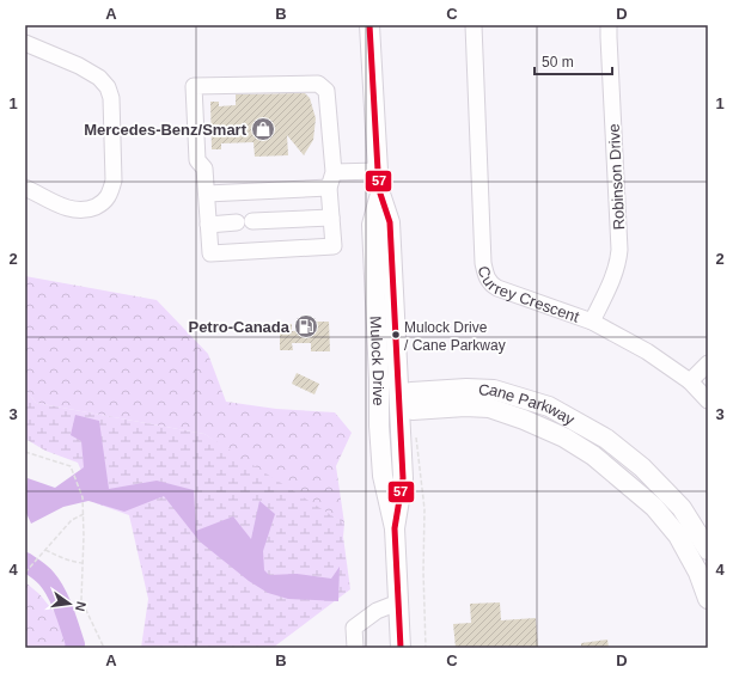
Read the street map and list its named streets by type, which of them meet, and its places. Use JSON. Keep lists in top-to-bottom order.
{
  "streets": {
    "main road": ["Mulock Drive", "Cane Parkway"],
    "street": ["Robinson Drive", "Currey Crescent"]
  },
  "crossings": [
    ["Robinson Drive", "Currey Crescent"],
    ["Mulock Drive", "Cane Parkway"]
  ],
  "places": {
    "shop": ["Mercedes-Benz/Smart"],
    "fuel station": ["Petro-Canada"],
    "other": ["Mulock Drive / Cane Parkway"]
  },
  "lines": ["transit line 57"],
  "scale_bar": "50 m",
  "north": "right",
  "grid": {
    "columns": [
      "A",
      "B",
      "C",
      "D"
    ],
    "rows": [
      "1",
      "2",
      "3",
      "4"
    ]
  }
}
